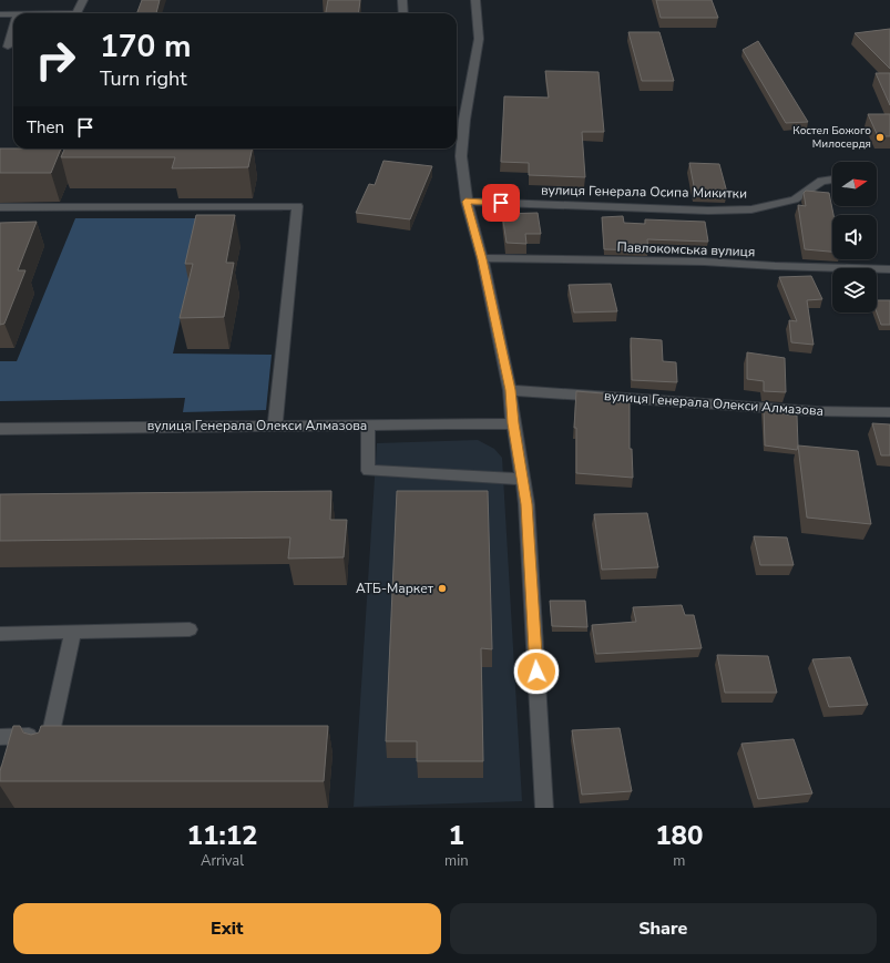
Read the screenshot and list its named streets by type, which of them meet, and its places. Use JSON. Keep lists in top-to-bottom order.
{
  "streets": {
    "street": ["вулиця Генерала Осипа Микитки", "Павлокомська вулиця", "вулиця Генерала Олекси Алмазова"]
  },
  "places": ["Костел Божого Милосердя", "АТБ-Маркет"],
  "north": "right",
  "page": {
    "turn": ["170 m", "Turn right"],
    "then": "Then",
    "eta": [
      "11:12",
      "Arrival",
      "1",
      "min",
      "180",
      "m"
    ],
    "buttons": ["Exit", "Share"]
  }
}
